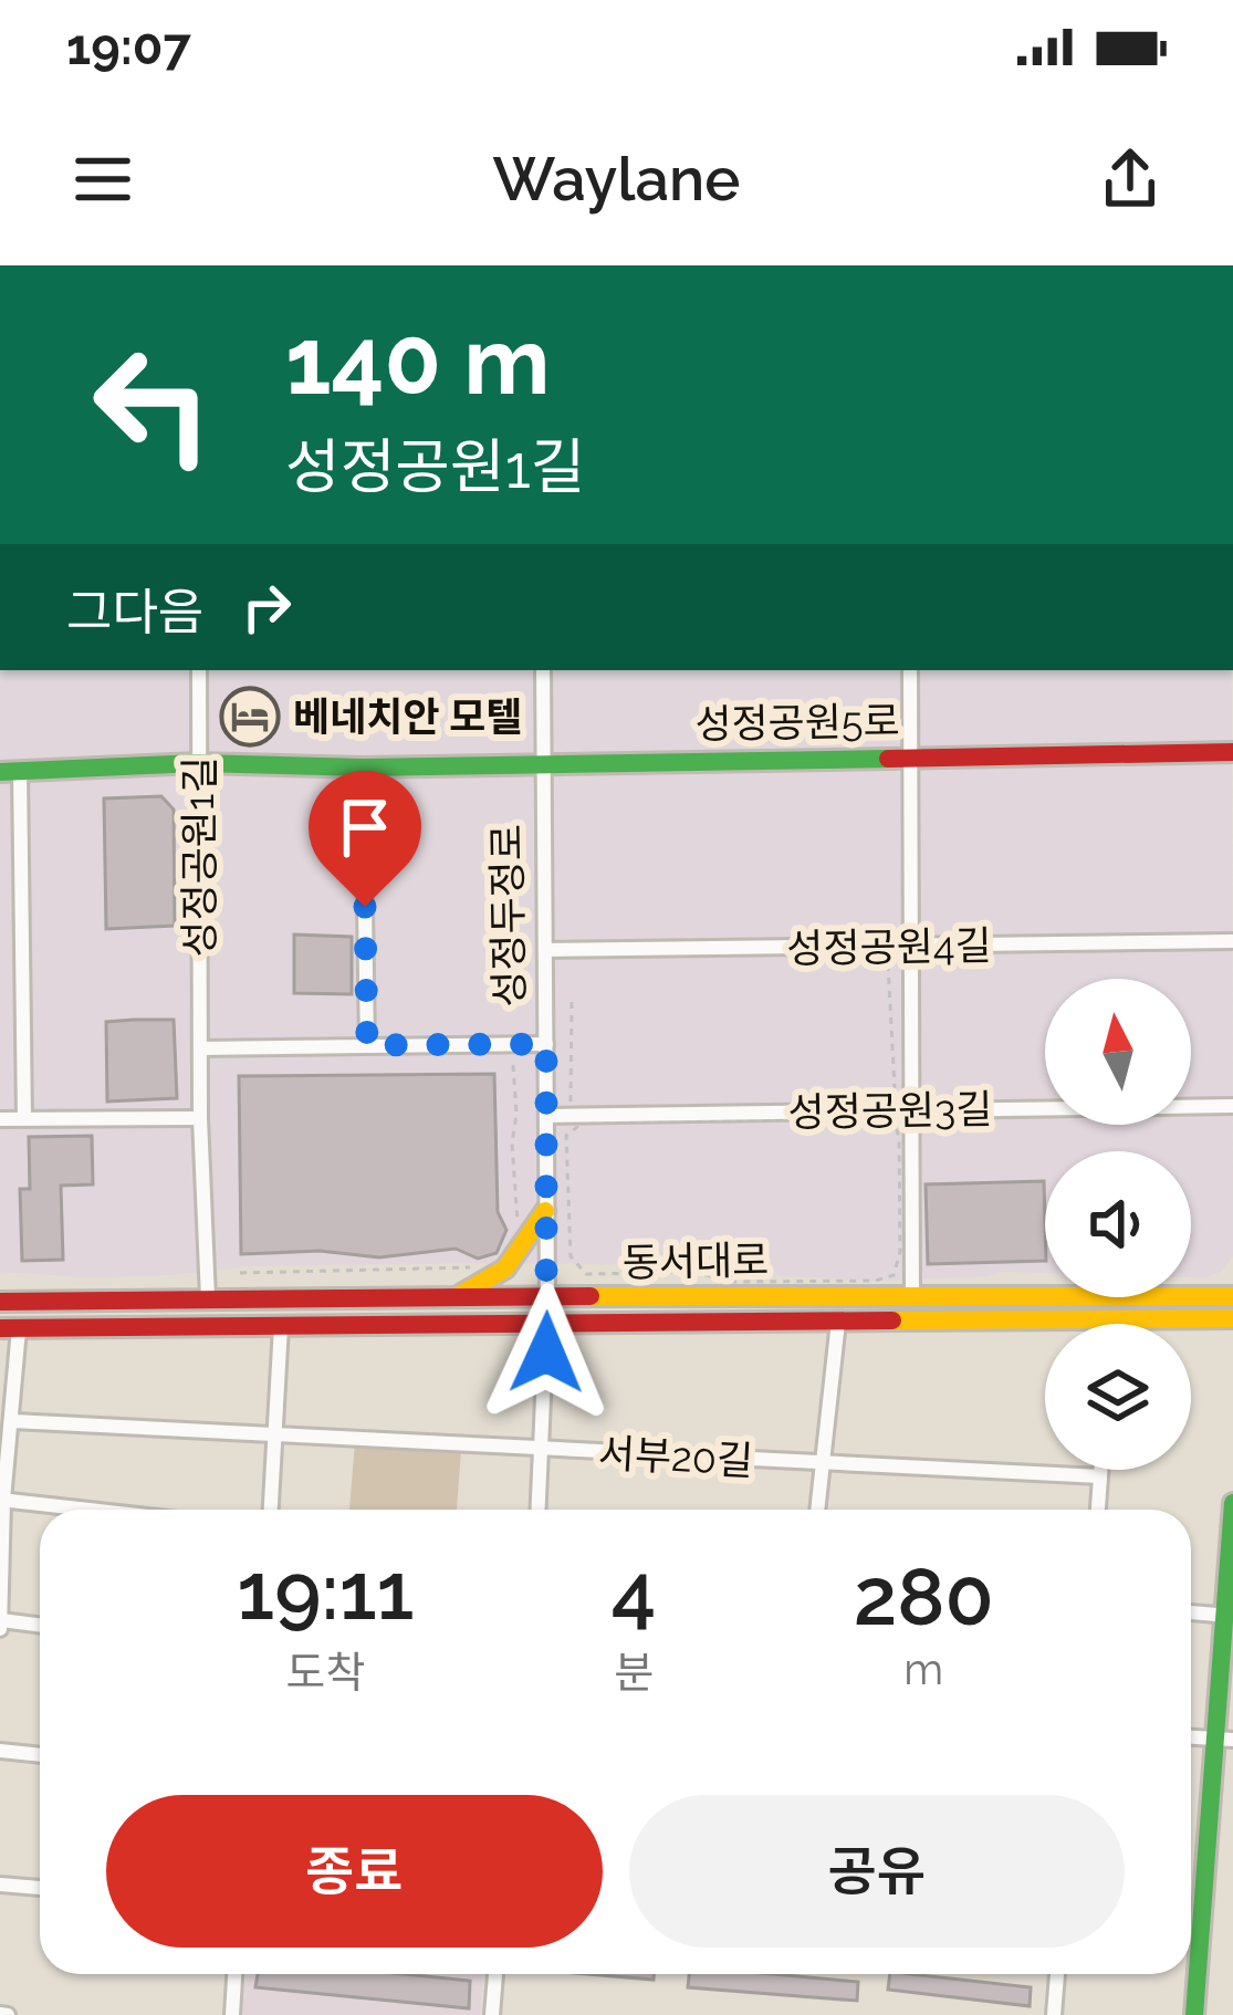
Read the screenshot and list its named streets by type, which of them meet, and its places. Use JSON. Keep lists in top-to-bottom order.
{
  "streets": {
    "main road": ["성정공원5로", "성정두정로", "동서대로"],
    "street": [
      "성정공원1길",
      "성정공원4길",
      "성정공원3길",
      "서부20길"
    ]
  },
  "crossings": [
    ["성정공원5로", "성정공원1길"],
    ["성정공원5로", "성정두정로"],
    ["성정공원1길", "동서대로"],
    ["성정두정로", "성정공원4길"],
    ["성정두정로", "성정공원3길"],
    ["성정두정로", "동서대로"]
  ],
  "places": {
    "hotel": ["베네치안 모텔"]
  },
  "north": "top",
  "page": {
    "status": "19:07",
    "header": "Waylane",
    "turn": ["140 m", "성정공원1길"],
    "then": "그다음",
    "eta": [
      "19:11",
      "도착",
      "4",
      "분",
      "280",
      "m"
    ],
    "buttons": ["종료", "공유"]
  }
}
